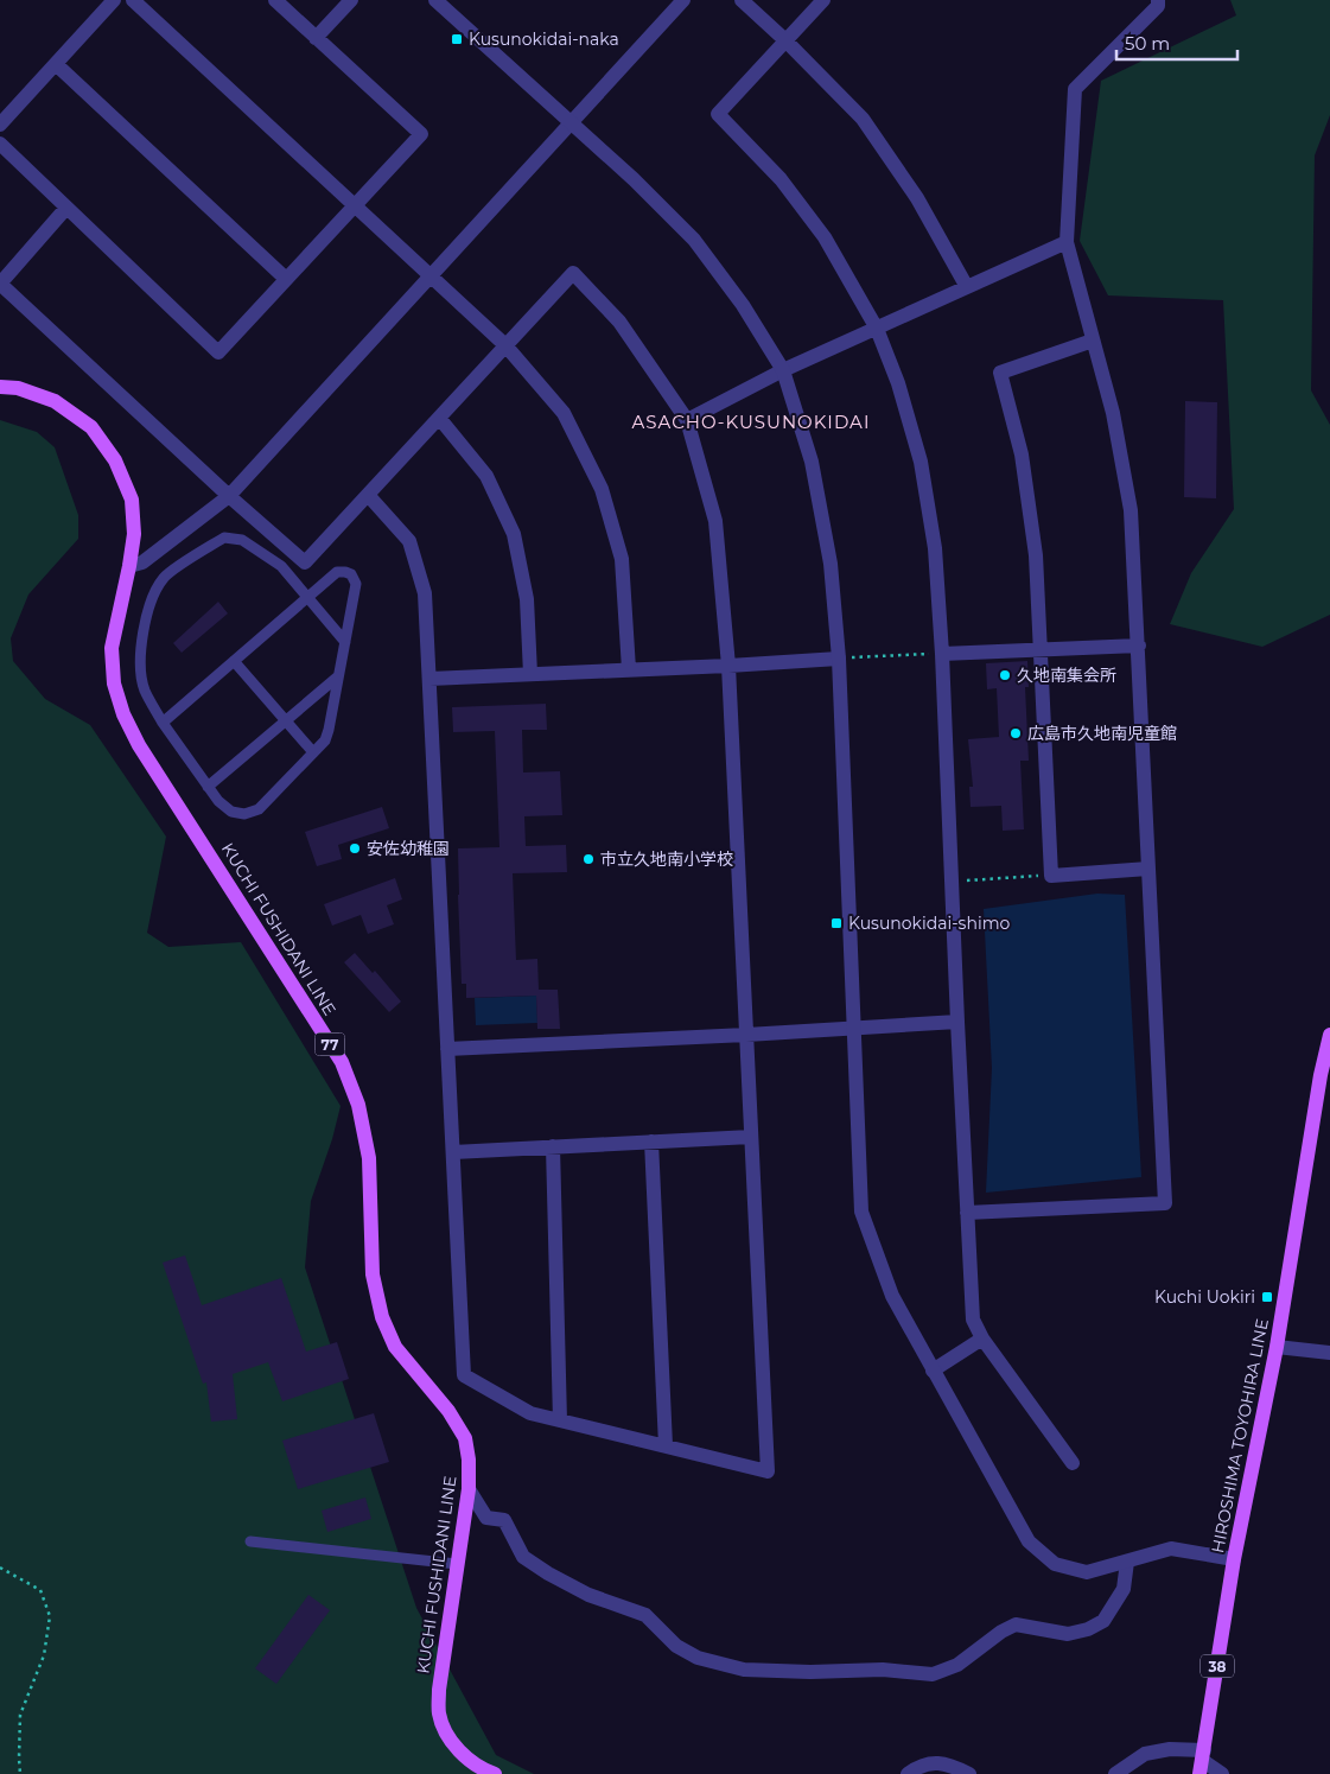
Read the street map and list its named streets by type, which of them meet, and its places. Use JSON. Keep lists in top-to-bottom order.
{
  "streets": {
    "main road": [
      "KUCHI FUSHIDANI LINE",
      "77",
      "HIROSHIMA TOYOHIRA LINE",
      "38"
    ]
  },
  "districts": ["ASACHO-KUSUNOKIDAI"],
  "places": {
    "transit": ["Kusunokidai-naka", "Kusunokidai-shimo", "Kuchi Uokiri"],
    "other": [
      "久地南集会所",
      "広島市久地南児童館",
      "安佐幼稚園",
      "市立久地南小学校"
    ]
  },
  "scale_bar": "50 m"
}
